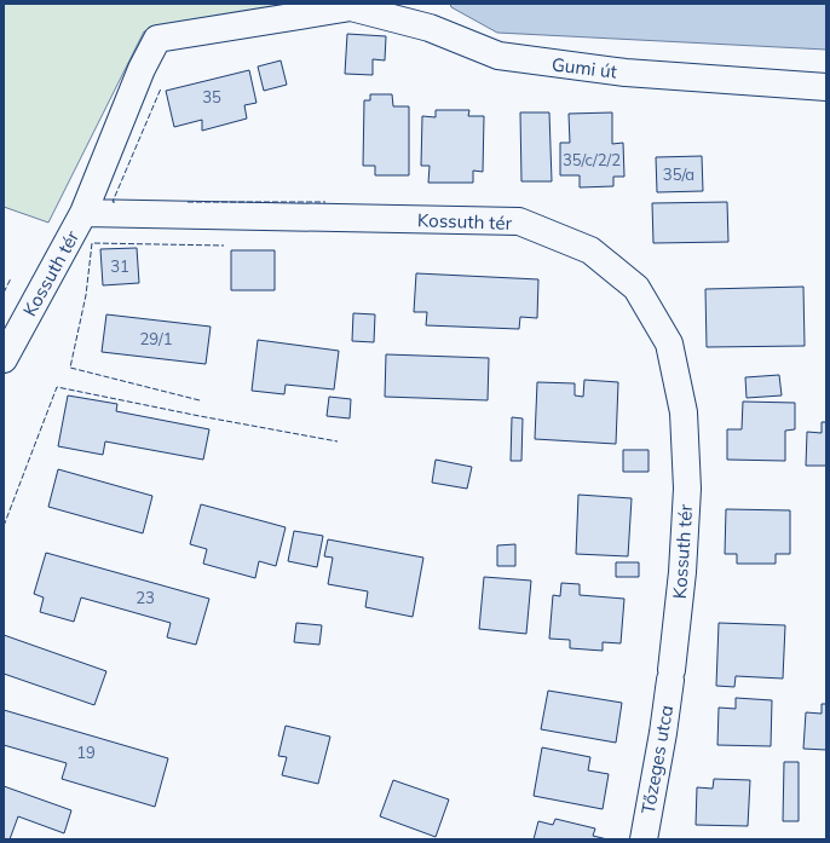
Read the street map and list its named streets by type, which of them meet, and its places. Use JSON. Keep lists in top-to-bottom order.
{
  "streets": {
    "street": ["Gumi út", "Kossuth tér", "Tőzeges utca"]
  },
  "crossings": [
    ["Gumi út", "Kossuth tér"],
    ["Kossuth tér", "Tőzeges utca"]
  ],
  "house_numbers": [
    "35",
    "35/c/2/2",
    "35/a",
    "31",
    "29/1",
    "23",
    "19"
  ]
}
